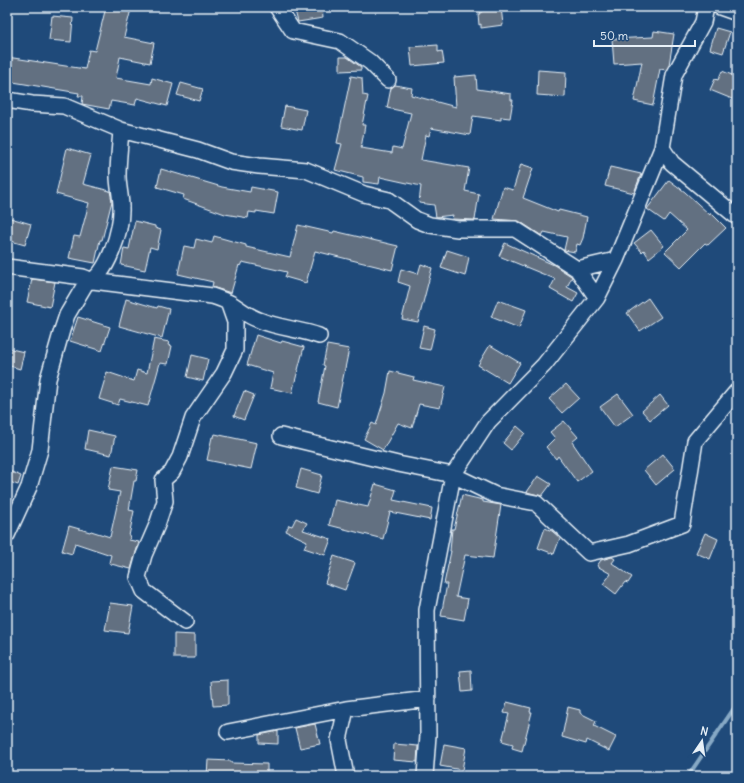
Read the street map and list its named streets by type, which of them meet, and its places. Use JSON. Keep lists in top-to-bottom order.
{
  "scale_bar": "50 m",
  "north": "top"
}
